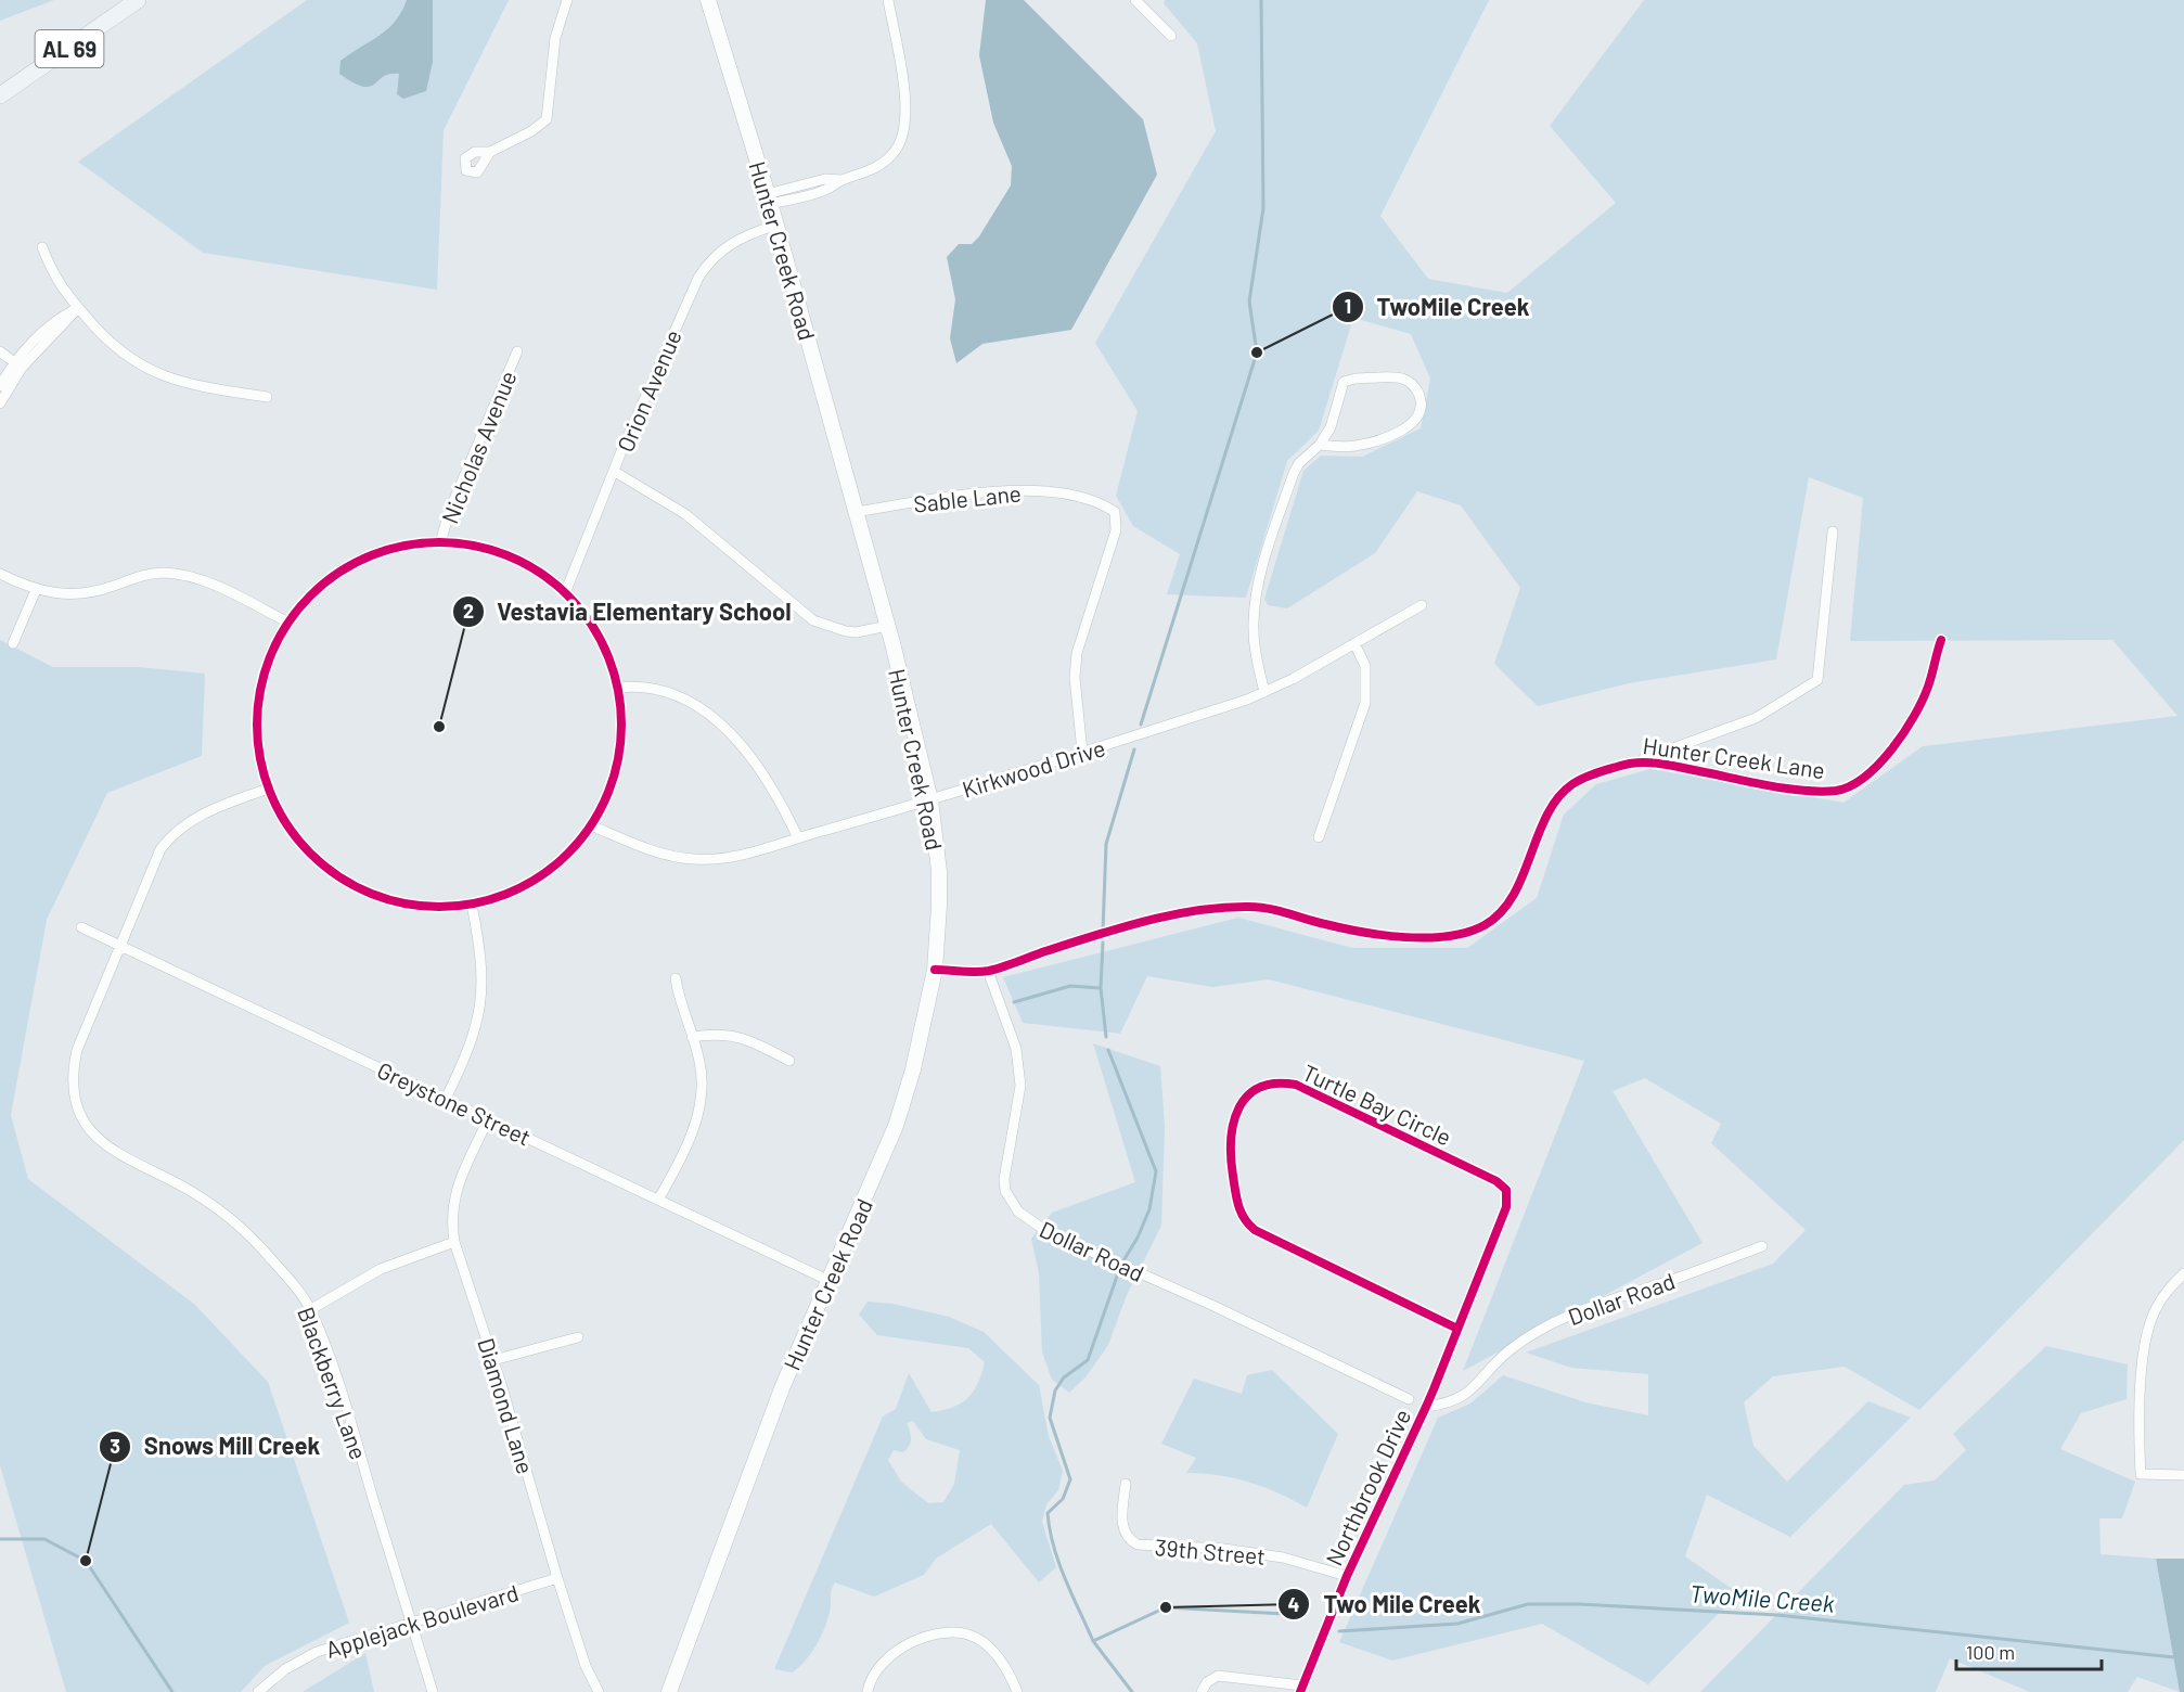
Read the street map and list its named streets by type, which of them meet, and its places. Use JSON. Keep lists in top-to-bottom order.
{
  "streets": {
    "main road": ["AL 69", "Hunter Creek Road"],
    "street": [
      "Orion Avenue",
      "Nicholas Avenue",
      "Sable Lane",
      "Hunter Creek Lane",
      "Kirkwood Drive",
      "Greystone Street",
      "Turtle Bay Circle",
      "Dollar Road",
      "Blackberry Lane",
      "Diamond Lane",
      "Northbrook Drive",
      "39th Street",
      "Applejack Boulevard"
    ]
  },
  "crossings": [
    ["Hunter Creek Road", "Orion Avenue"],
    ["Hunter Creek Road", "Sable Lane"],
    ["Hunter Creek Road", "Kirkwood Drive"],
    ["Hunter Creek Road", "Greystone Street"],
    ["Sable Lane", "Kirkwood Drive"],
    ["Hunter Creek Lane", "Dollar Road"],
    ["Greystone Street", "Blackberry Lane"],
    ["Greystone Street", "Diamond Lane"],
    ["Turtle Bay Circle", "Northbrook Drive"],
    ["Dollar Road", "Northbrook Drive"],
    ["Blackberry Lane", "Applejack Boulevard"],
    ["Diamond Lane", "Applejack Boulevard"],
    ["Northbrook Drive", "39th Street"]
  ],
  "water": ["TwoMile Creek"],
  "places": [
    "TwoMile Creek",
    "Vestavia Elementary School",
    "Snows Mill Creek",
    "Two Mile Creek"
  ],
  "scale_bar": "100 m"
}
